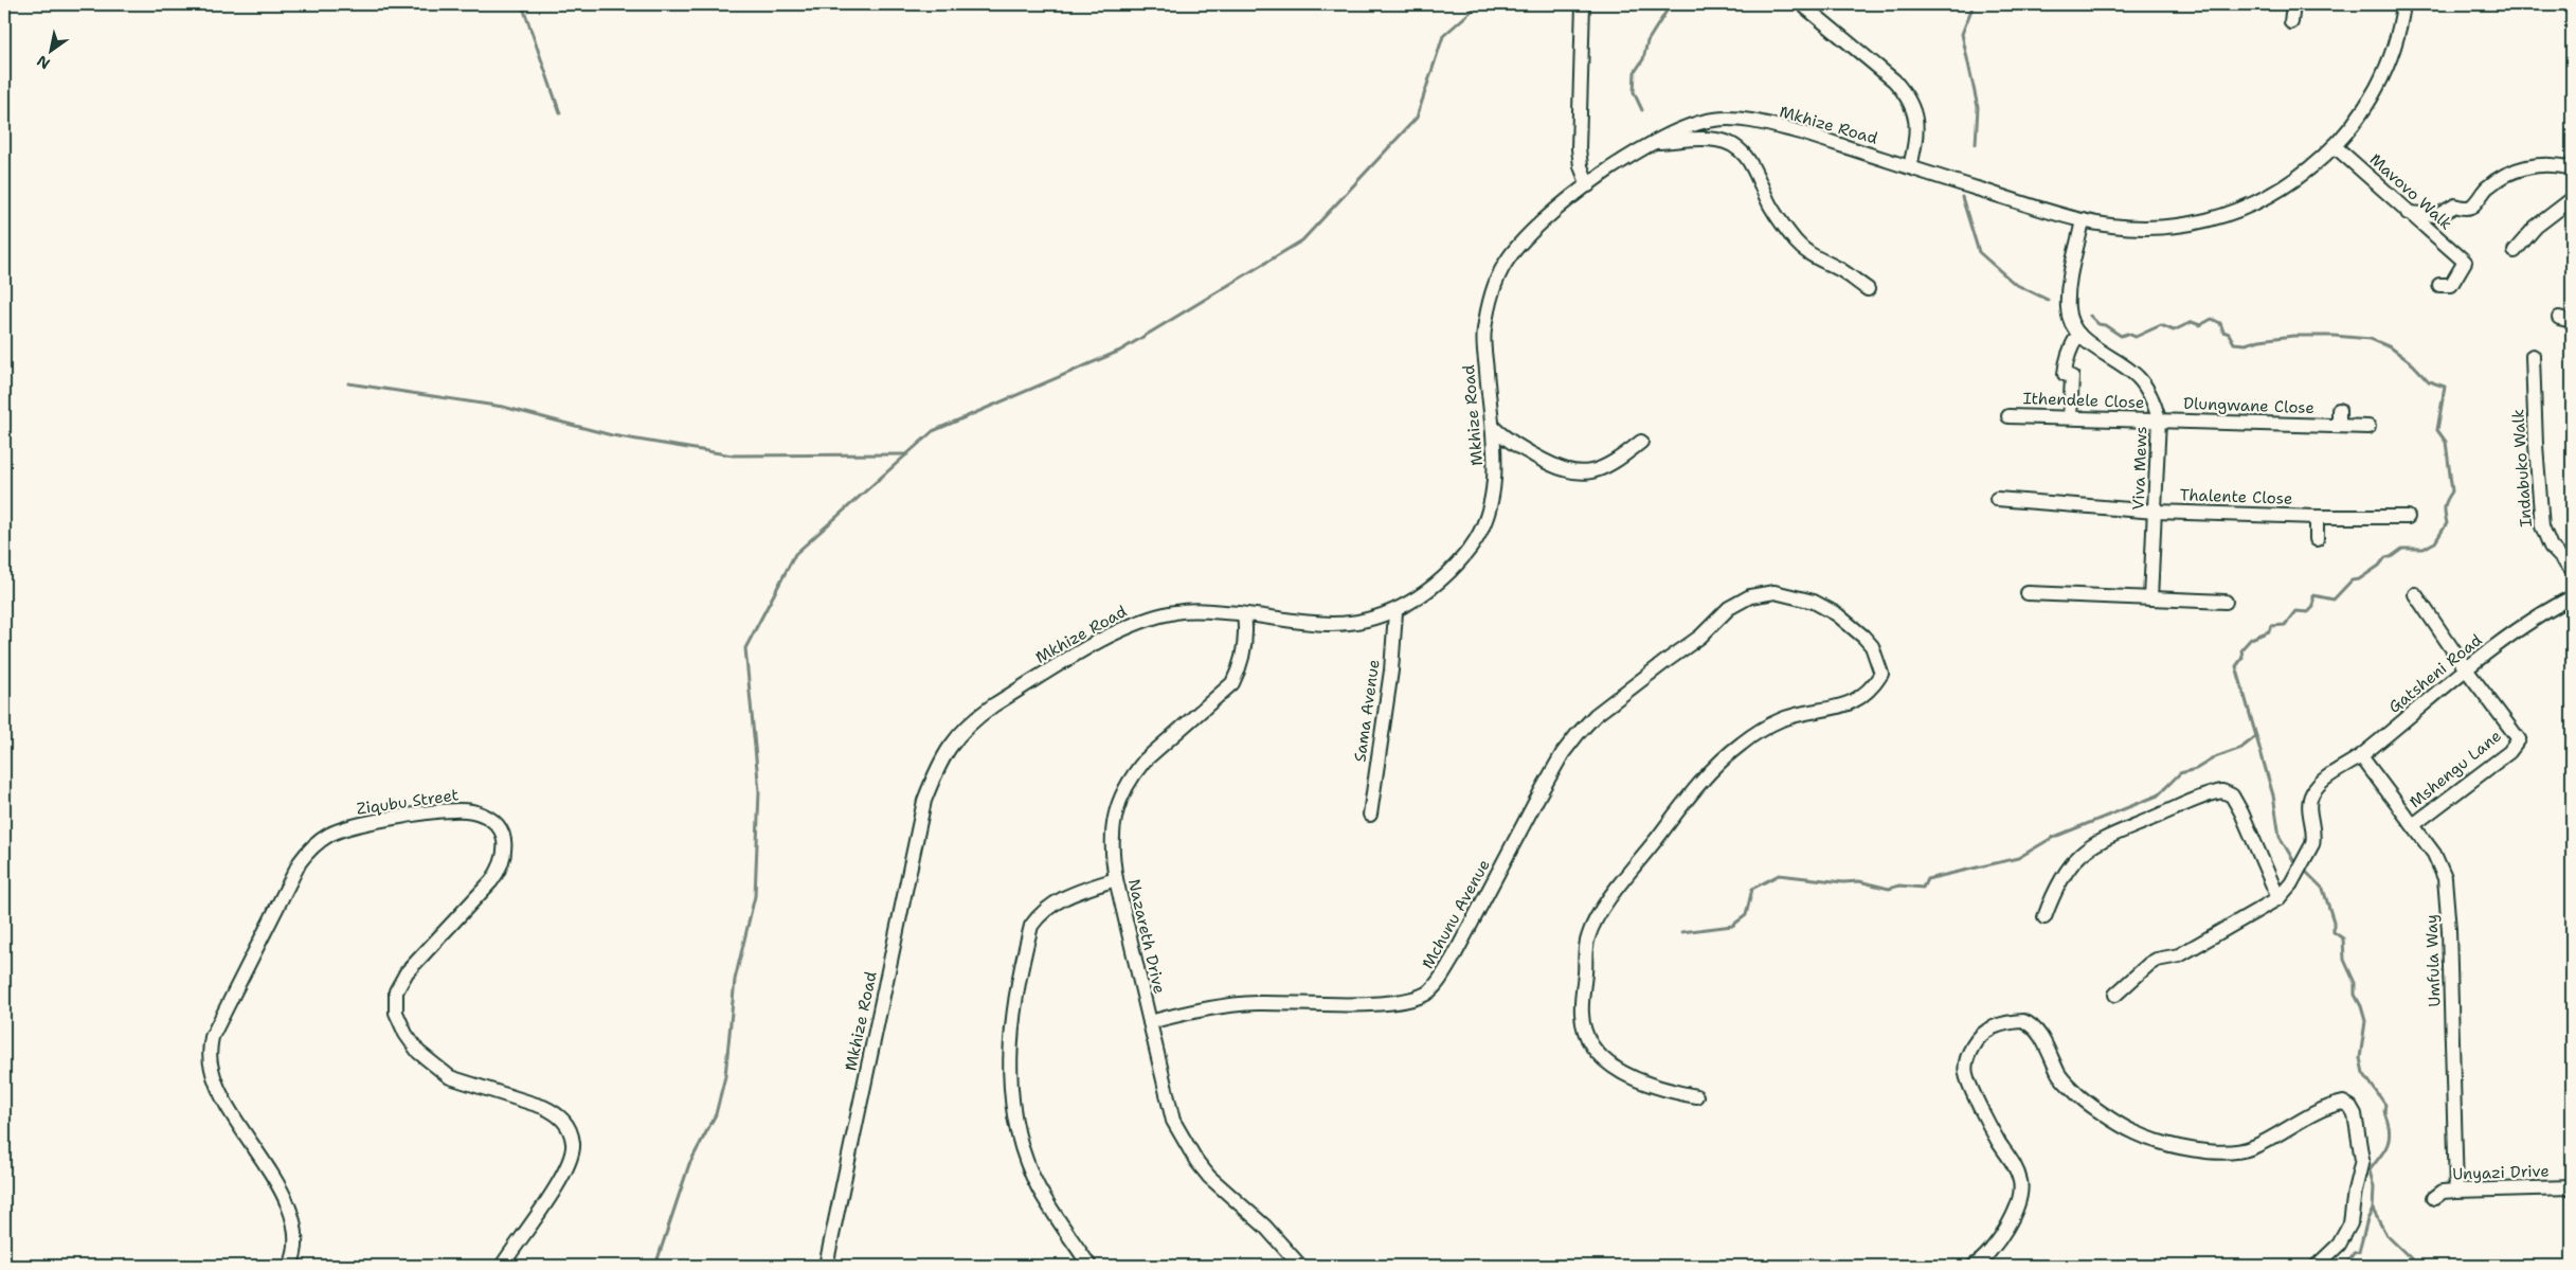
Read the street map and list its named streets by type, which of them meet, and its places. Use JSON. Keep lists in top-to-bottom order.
{
  "streets": {
    "street": [
      "Mkhize Road",
      "Mavovo Walk",
      "Ithendele Close",
      "Dlungwane Close",
      "Viva Mews",
      "Indabuko Walk",
      "Thalente Close",
      "Gatsheni Road",
      "Sama Avenue",
      "Mshengu Lane",
      "Ziqubu Street",
      "Mchunu Avenue",
      "Nazareth Drive",
      "Umfula Way",
      "Unyazi Drive"
    ]
  },
  "crossings": [
    ["Mkhize Road", "Mavovo Walk"],
    ["Mkhize Road", "Viva Mews"],
    ["Mkhize Road", "Sama Avenue"],
    ["Mkhize Road", "Nazareth Drive"],
    ["Ithendele Close", "Dlungwane Close"],
    ["Ithendele Close", "Viva Mews"],
    ["Dlungwane Close", "Viva Mews"],
    ["Viva Mews", "Thalente Close"],
    ["Gatsheni Road", "Mshengu Lane"],
    ["Gatsheni Road", "Umfula Way"],
    ["Mshengu Lane", "Umfula Way"],
    ["Mchunu Avenue", "Nazareth Drive"],
    ["Umfula Way", "Unyazi Drive"]
  ],
  "north": "bottom left"
}
